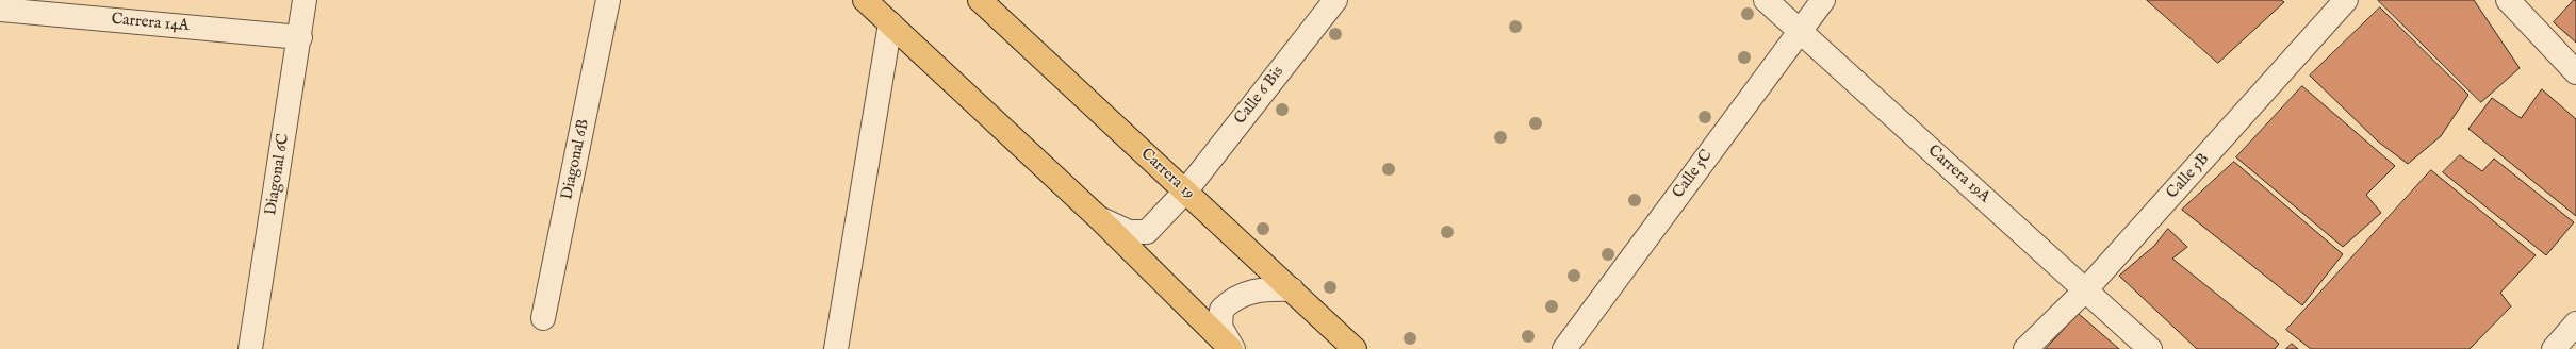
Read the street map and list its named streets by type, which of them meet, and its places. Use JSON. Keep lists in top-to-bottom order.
{
  "streets": {
    "highway": ["Carrera 19"],
    "street": [
      "Carrera 14A",
      "Calle 6 Bis",
      "Diagonal 6B",
      "Diagonal 6C",
      "Calle 5C",
      "Carrera 19A",
      "Calle 5B"
    ]
  },
  "crossings": [
    ["Carrera 14A", "Diagonal 6C"],
    ["Calle 6 Bis", "Carrera 19"],
    ["Calle 5C", "Carrera 19A"],
    ["Carrera 19A", "Calle 5B"]
  ]
}
